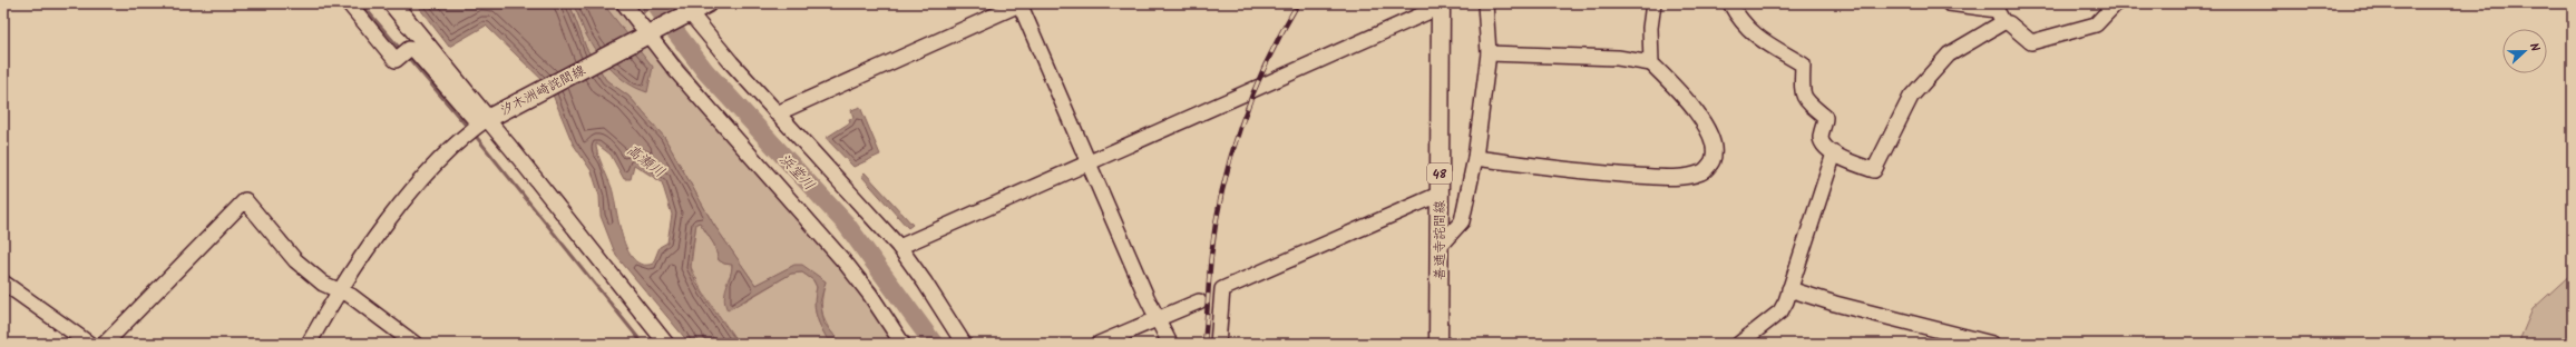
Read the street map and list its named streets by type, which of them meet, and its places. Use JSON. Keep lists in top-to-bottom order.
{
  "streets": {
    "main road": ["汐木洲崎詫間線", "48", "善通寺詫間線"]
  },
  "water": ["高瀬川", "浜堂川"],
  "north": "right"
}
